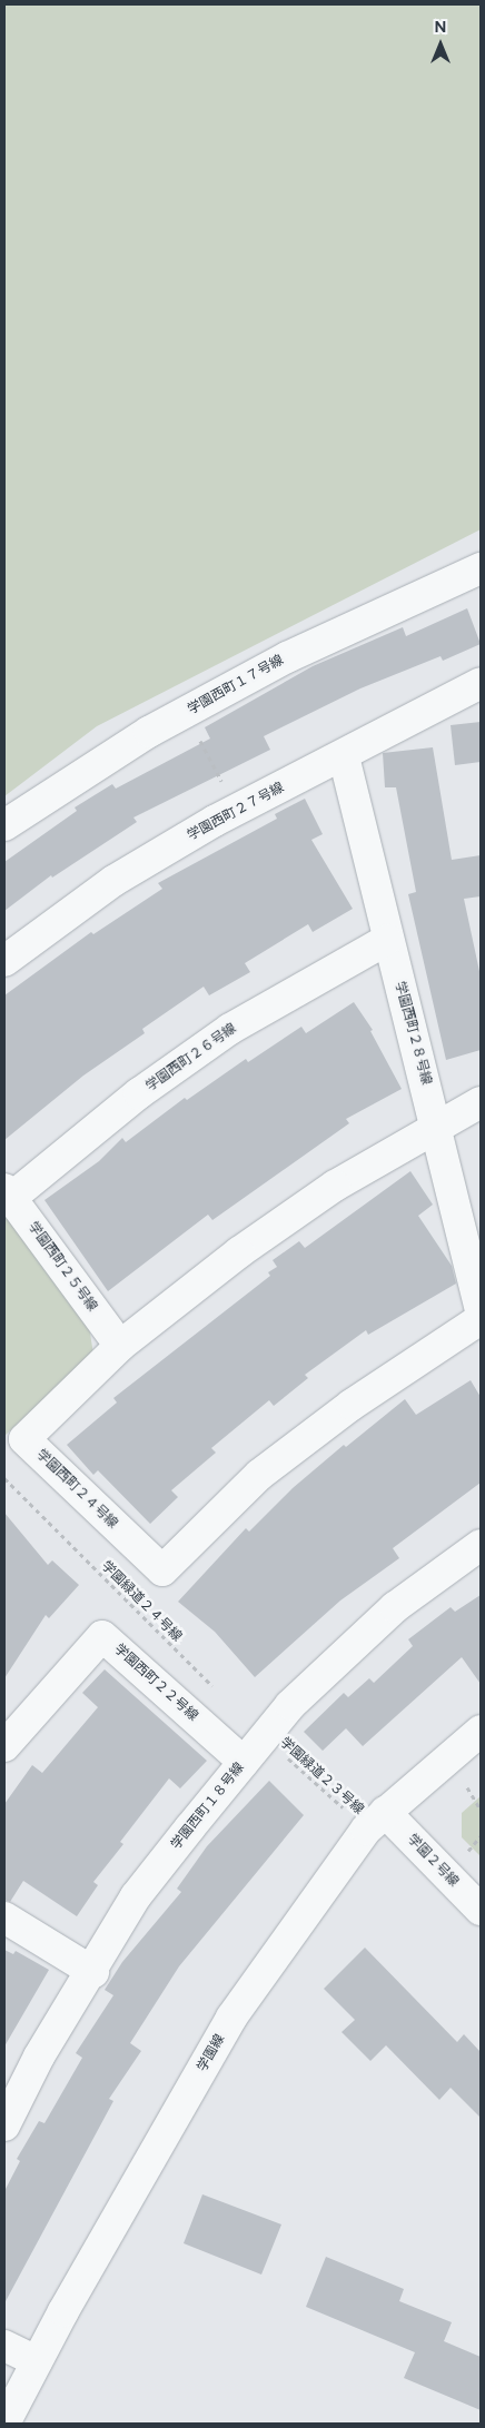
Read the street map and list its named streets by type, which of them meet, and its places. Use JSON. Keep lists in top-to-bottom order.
{
  "streets": {
    "street": [
      "学園西町１７号線",
      "学園西町２７号線",
      "学園西町２８号線",
      "学園西町２６号線",
      "学園西町２５号線",
      "学園西町２４号線",
      "学園西町２２号線",
      "学園西町１８号線",
      "学園２号線",
      "学園線"
    ],
    "path": ["学園緑道２４号線", "学園緑道２３号線"]
  },
  "crossings": [
    ["学園西町２７号線", "学園西町２８号線"],
    ["学園西町２８号線", "学園西町２６号線"],
    ["学園西町２８号線", "学園西町２４号線"],
    ["学園西町２６号線", "学園西町２５号線"],
    ["学園西町２５号線", "学園西町２４号線"],
    ["学園西町２２号線", "学園西町１８号線"],
    ["学園緑道２３号線", "学園西町１８号線"],
    ["学園緑道２３号線", "学園２号線"],
    ["学園緑道２３号線", "学園線"],
    ["学園２号線", "学園線"]
  ],
  "north": "top"
}
